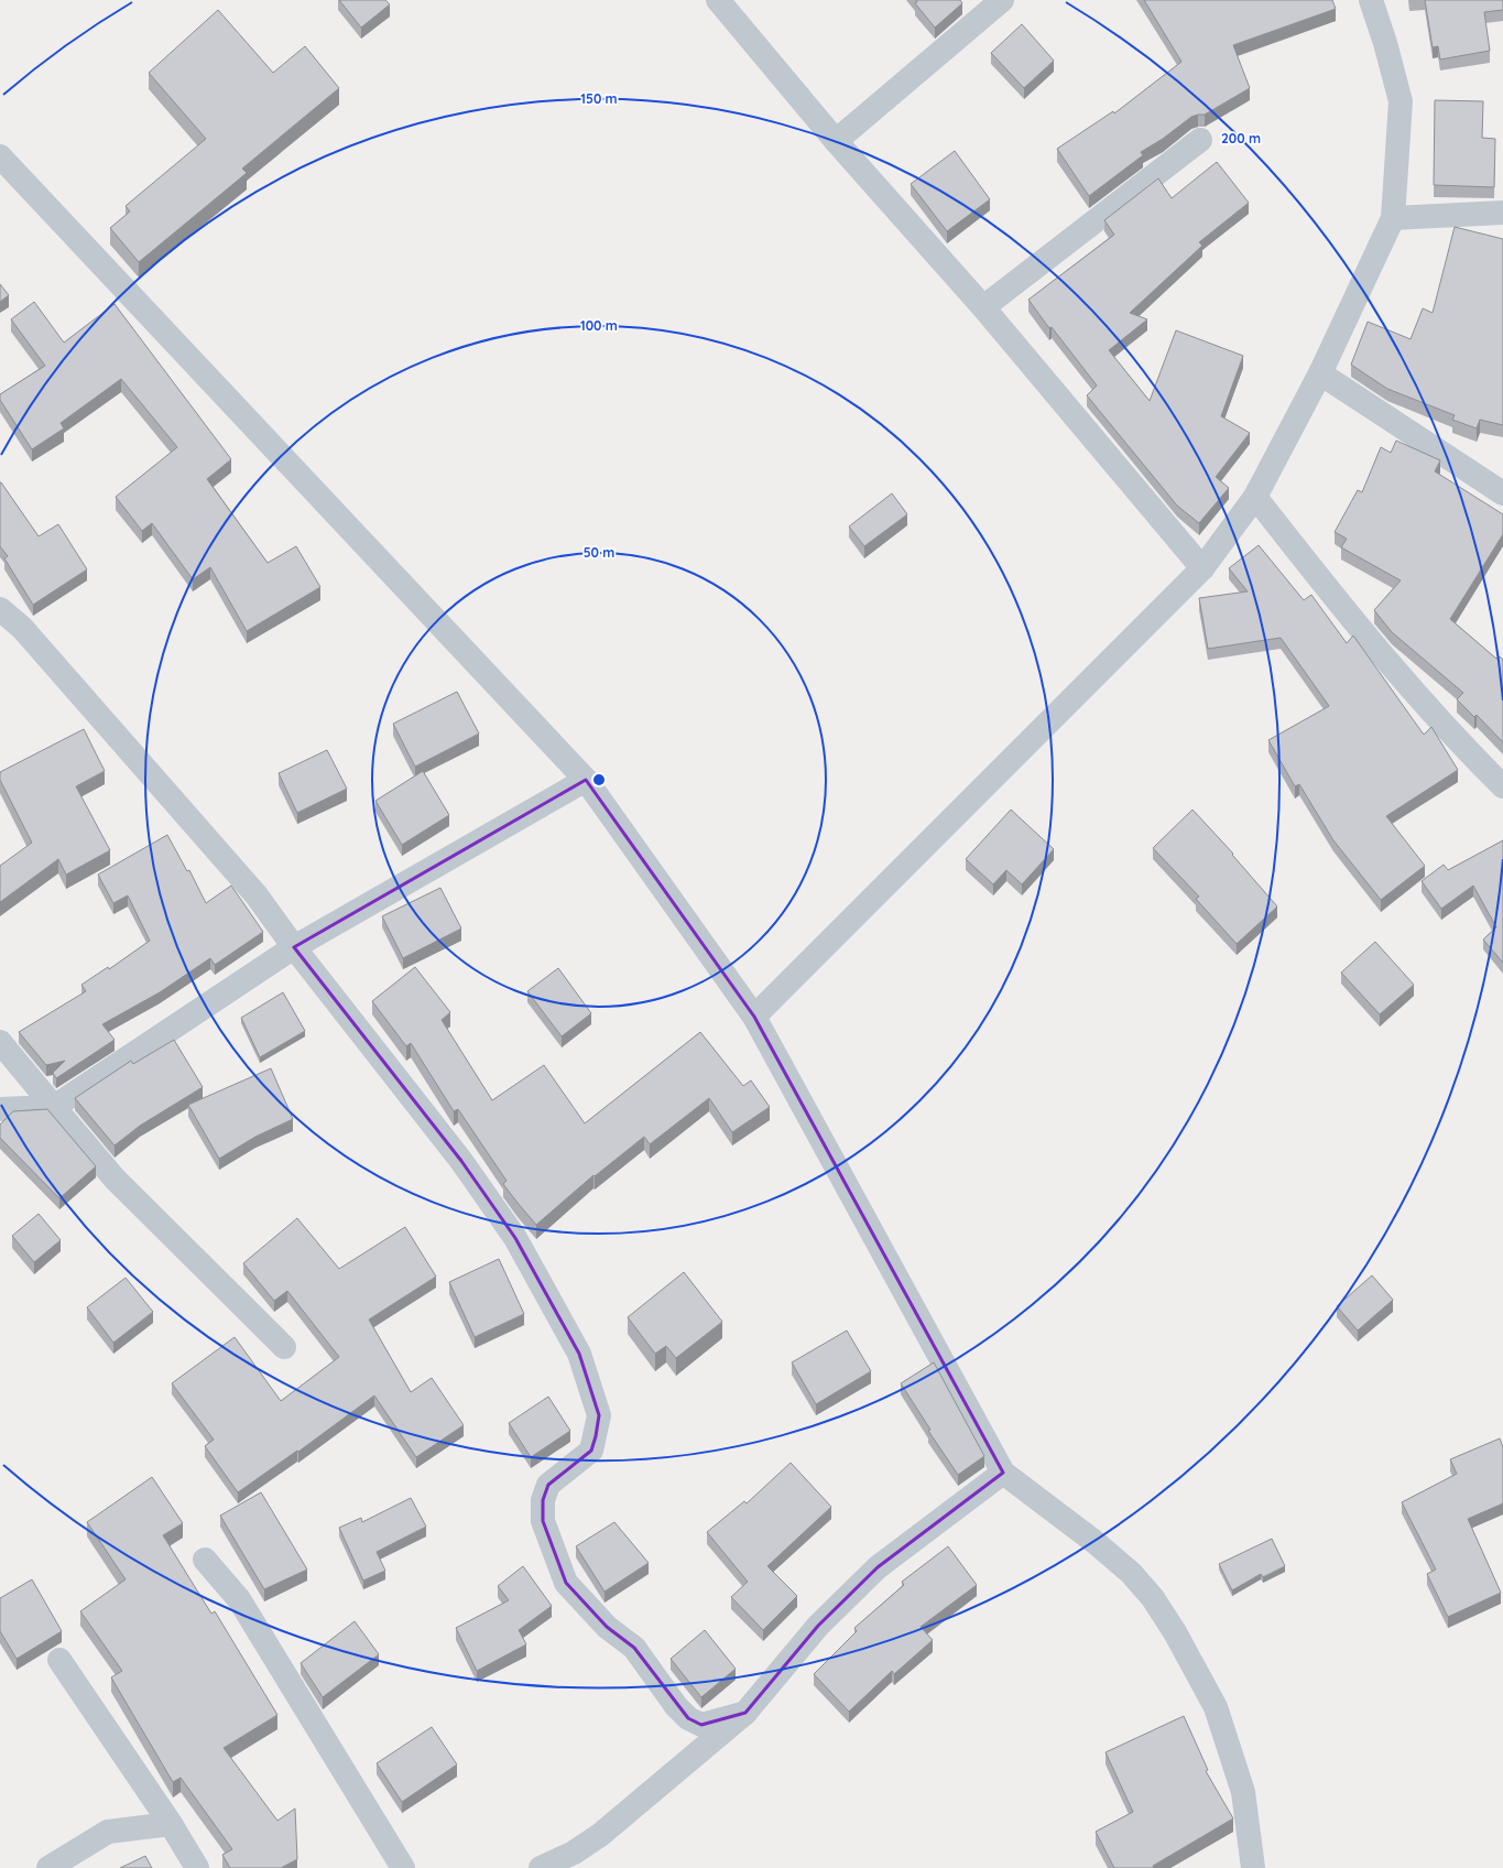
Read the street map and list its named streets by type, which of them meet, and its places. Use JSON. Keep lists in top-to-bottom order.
{
  "rings": [
    "150 m",
    "200 m",
    "100 m",
    "50 m"
  ]
}
